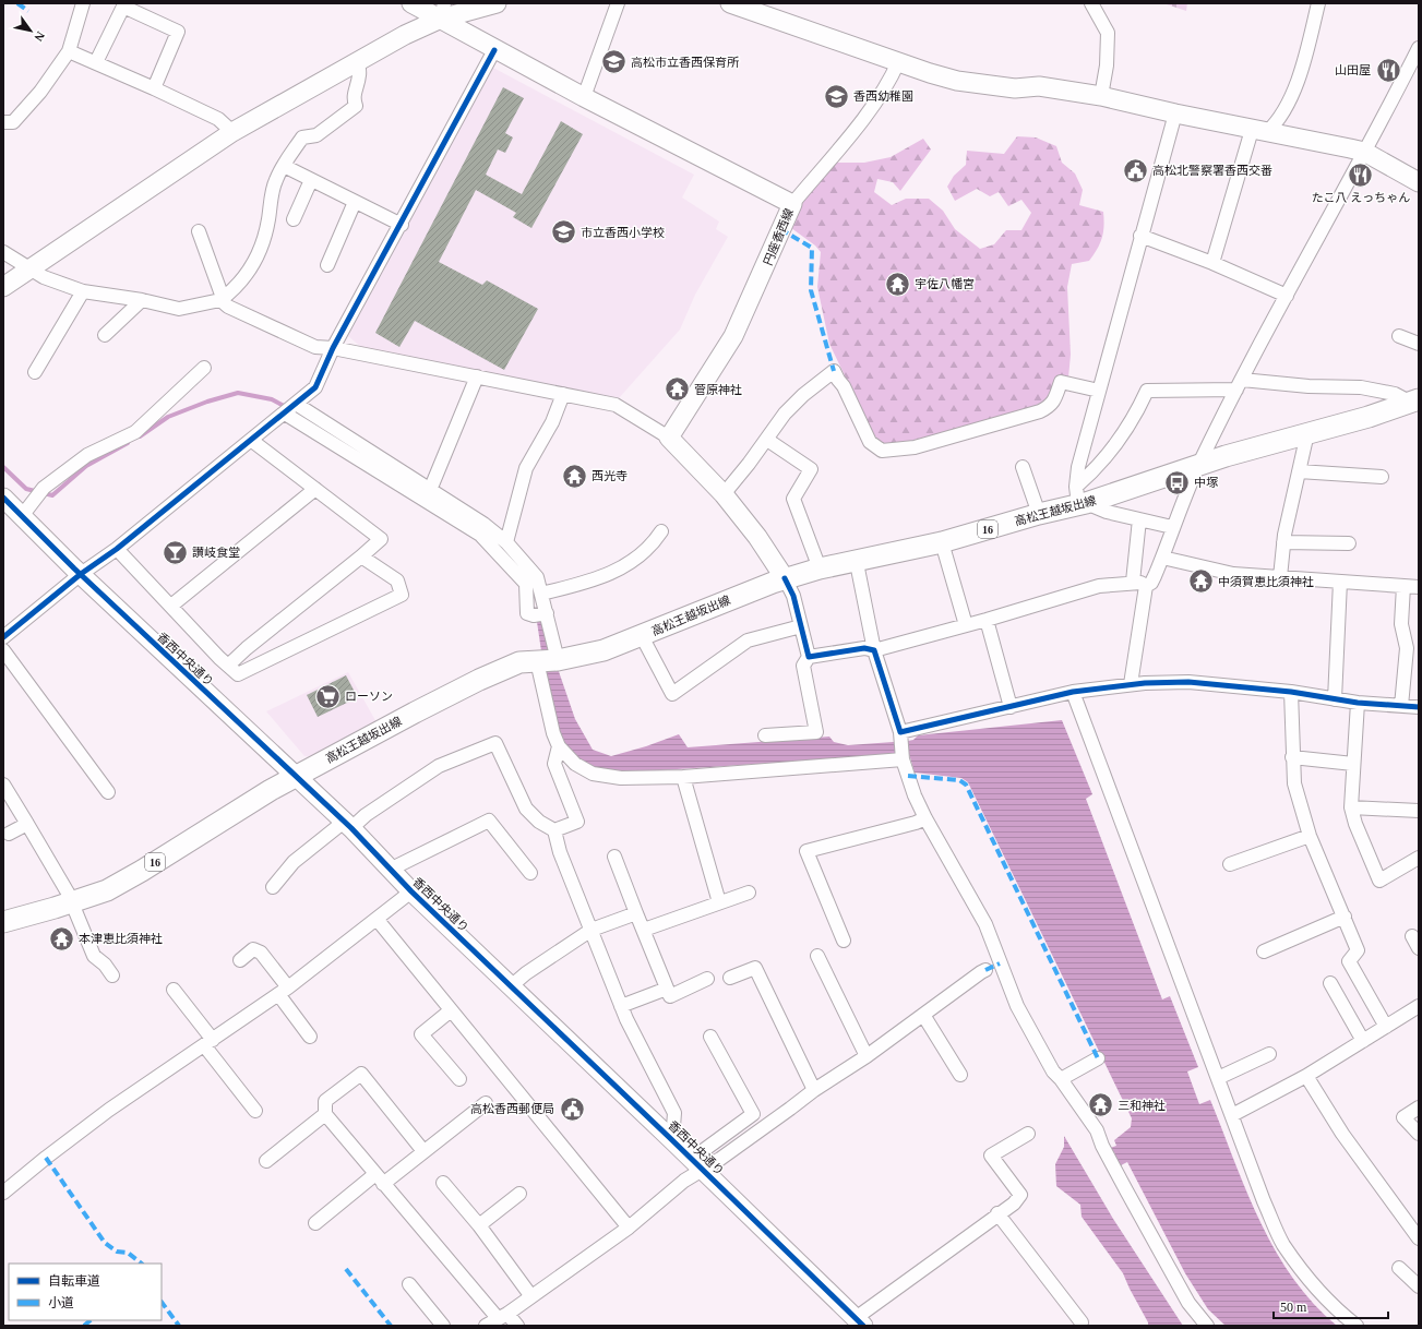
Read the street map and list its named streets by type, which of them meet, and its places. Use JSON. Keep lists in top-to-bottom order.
{
  "streets": {
    "main road": ["高松王越坂出線", "16"],
    "street": ["円座香西線", "香西中央通り"]
  },
  "crossings": [
    ["高松王越坂出線", "香西中央通り"]
  ],
  "places": {
    "school or university": ["高松市立香西保育所", "香西幼稚園", "市立香西小学校"],
    "restaurant": ["山田屋", "たこ八 えっちゃん"],
    "public building": ["高松北警察署香西交番", "高松香西郵便局"],
    "temple": [
      "宇佐八幡宮",
      "菅原神社",
      "西光寺",
      "中須賀恵比須神社",
      "本津恵比須神社",
      "三和神社"
    ],
    "bus stop": ["中塚"],
    "bar": ["讃岐食堂"],
    "supermarket": ["ローソン"]
  },
  "legend": ["自転車道", "小道"],
  "scale_bar": "50 m",
  "north": "bottom right"
}
